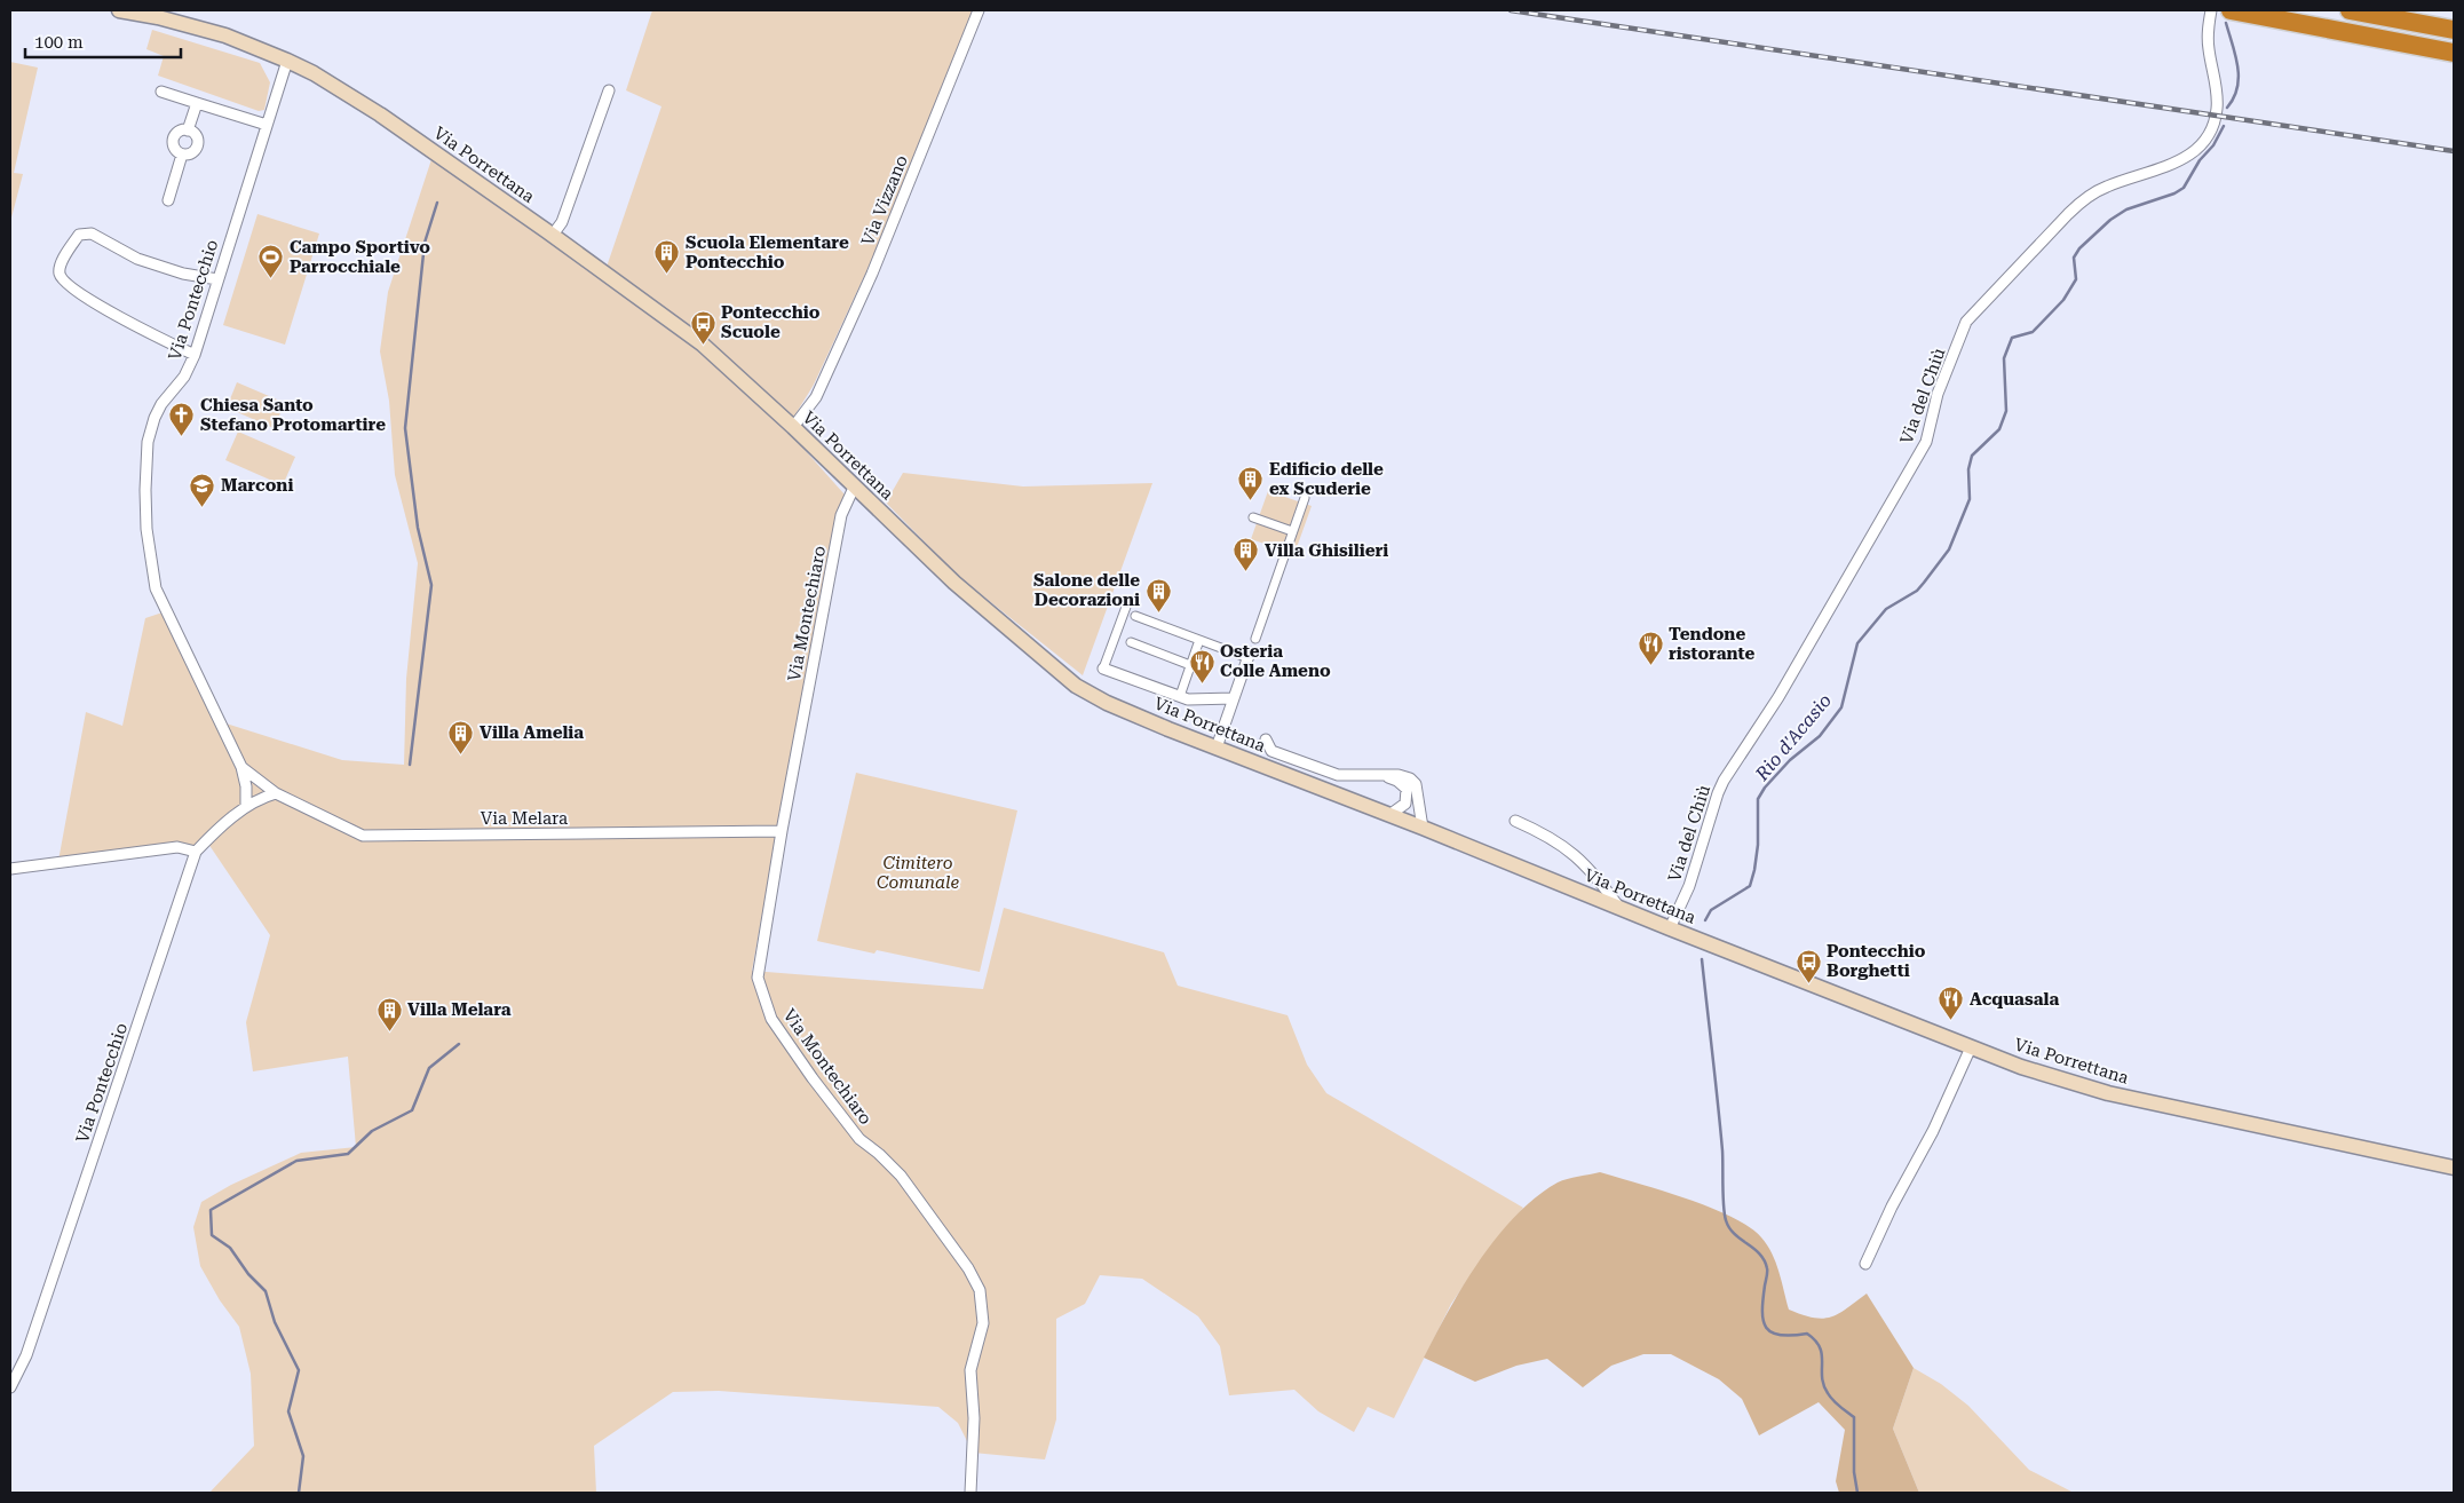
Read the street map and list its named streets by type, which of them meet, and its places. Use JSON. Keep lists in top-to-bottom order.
{
  "streets": {
    "main road": ["Via Porrettana"],
    "street": [
      "Via Vizzano",
      "Via Pontecchio",
      "Via del Chiù",
      "Via Montechiaro",
      "Via Melara"
    ]
  },
  "crossings": [
    ["Via Porrettana", "Via Vizzano"],
    ["Via Porrettana", "Via Pontecchio"],
    ["Via Porrettana", "Via del Chiù"],
    ["Via Porrettana", "Via Montechiaro"],
    ["Via Pontecchio", "Via Melara"],
    ["Via Montechiaro", "Via Melara"]
  ],
  "water": ["Rio d'Acasio"],
  "parks": ["Cimitero Comunale"],
  "places": {
    "building": [
      "Scuola Elementare Pontecchio",
      "Edificio delle ex Scuderie",
      "Villa Ghisilieri",
      "Salone delle Decorazioni",
      "Villa Amelia",
      "Villa Melara"
    ],
    "sports": ["Campo Sportivo Parrocchiale"],
    "bus stop": ["Pontecchio Scuole", "Pontecchio Borghetti"],
    "church": ["Chiesa Santo Stefano Protomartire"],
    "school or university": ["Marconi"],
    "restaurant": ["Tendone ristorante", "Osteria Colle Ameno", "Acquasala"]
  },
  "scale_bar": "100 m"
}
